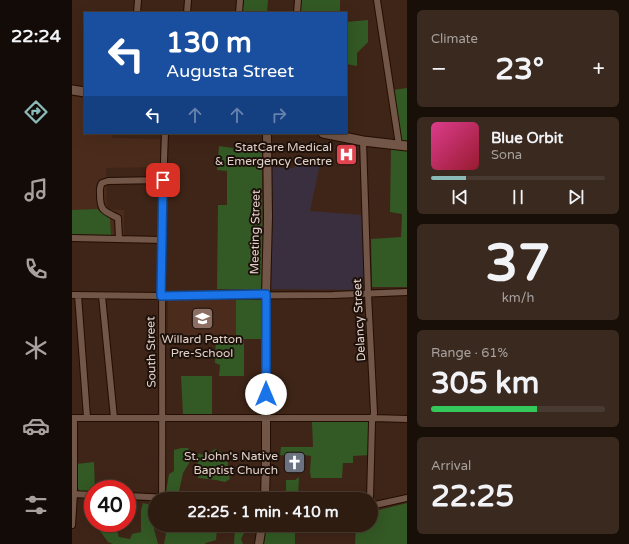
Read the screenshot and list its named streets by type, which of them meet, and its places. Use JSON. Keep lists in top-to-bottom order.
{
  "streets": {
    "street": ["Meeting Street", "Delancy Street", "South Street"]
  },
  "places": {
    "hospital": ["StatCare Medical & Emergency Centre"],
    "school or university": ["Willard Patton Pre-School"],
    "church": ["St. John's Native Baptist Church"]
  },
  "page": {
    "tabs": "22:24",
    "tile": [
      "Climate",
      ["37", "km/h"],
      ["Range · 61%", "305 km"],
      ["Arrival", "22:25"]
    ],
    "turn": ["130 m", "Augusta Street"],
    "heat": ["−", "23°", "+"],
    "song": ["Blue Orbit", "Sona"],
    "limit": "40",
    "trip": "22:25 · 1 min · 410 m"
  }
}
